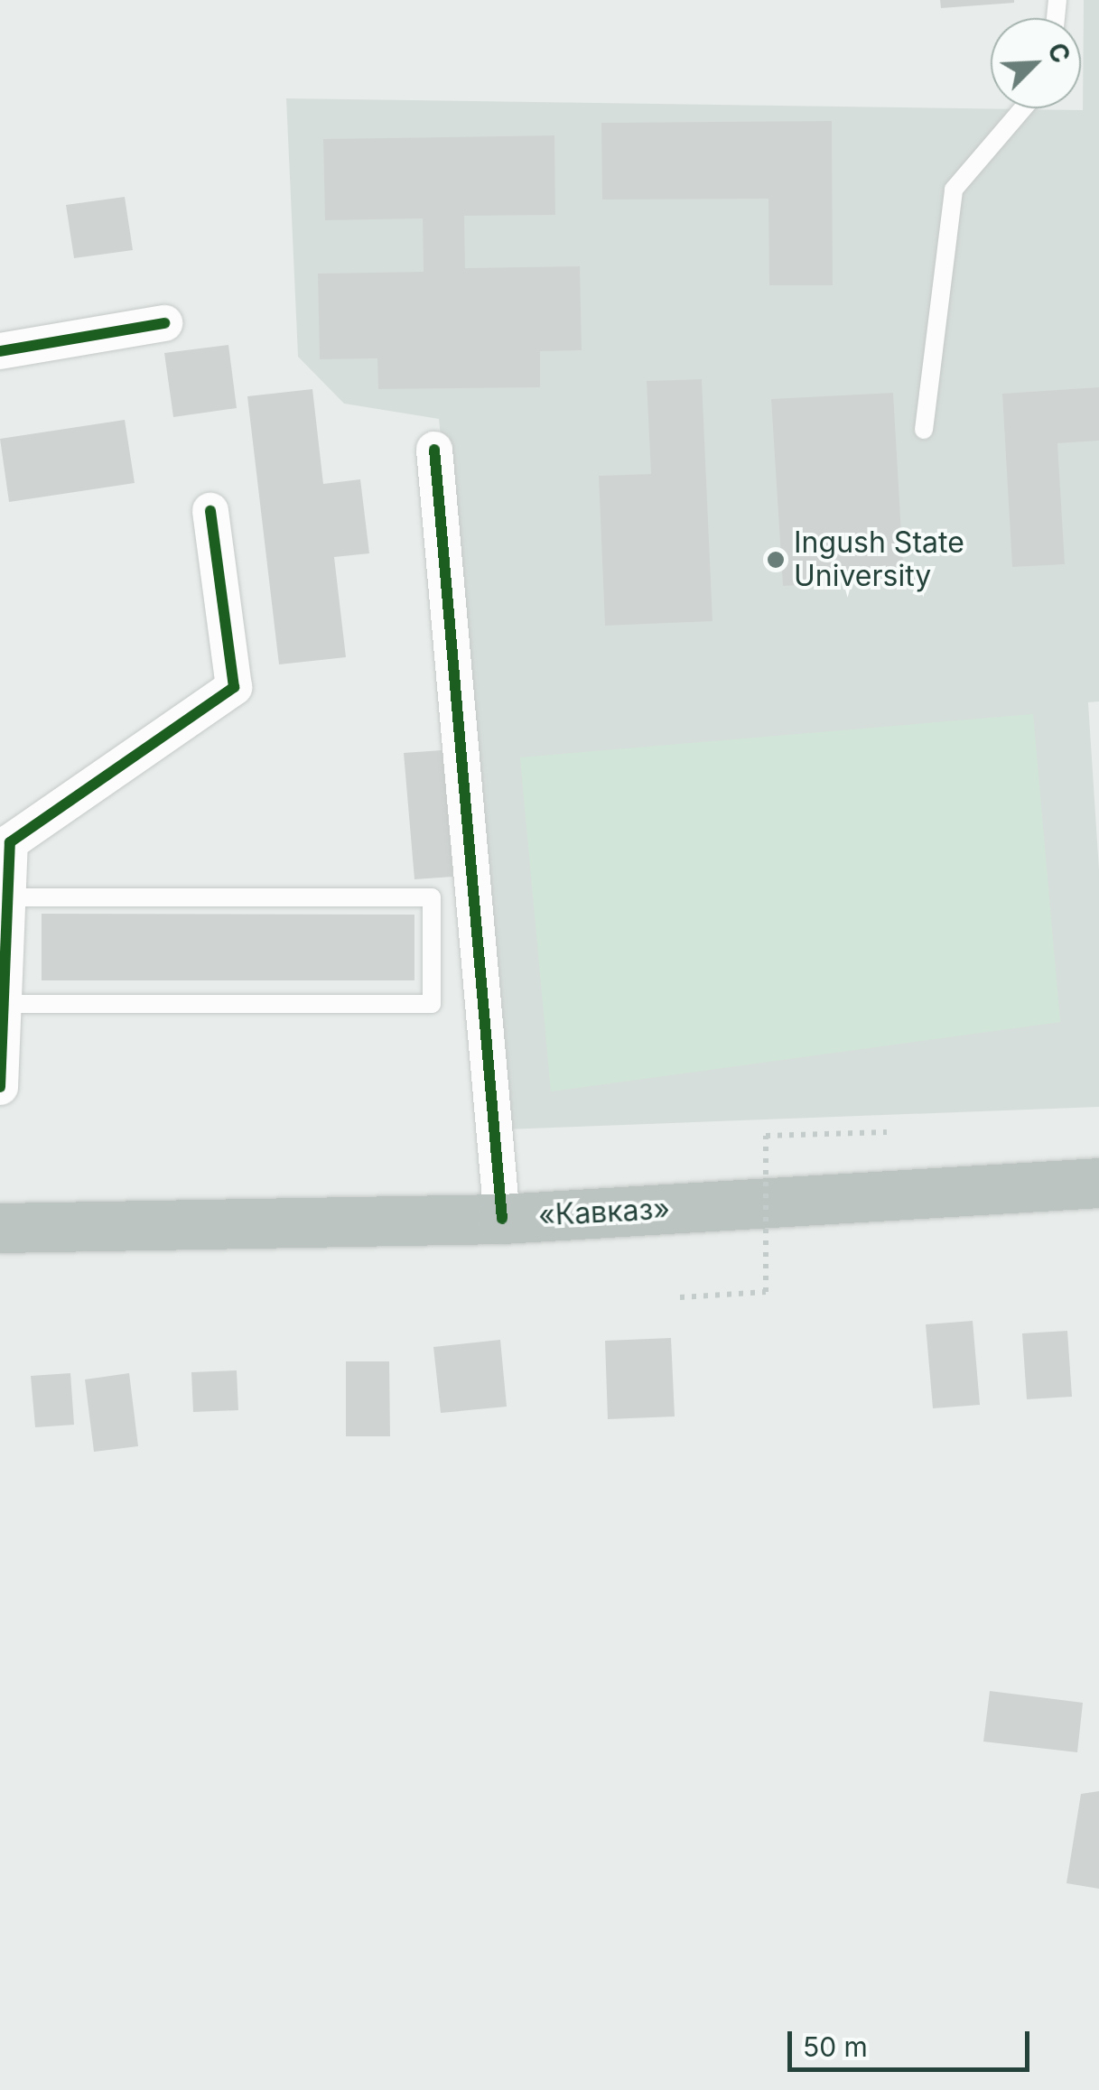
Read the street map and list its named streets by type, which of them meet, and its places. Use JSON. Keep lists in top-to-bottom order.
{
  "streets": {
    "highway": ["«Кавказ»"]
  },
  "places": ["Ingush State University"],
  "scale_bar": "50 m",
  "north": "top right"
}
